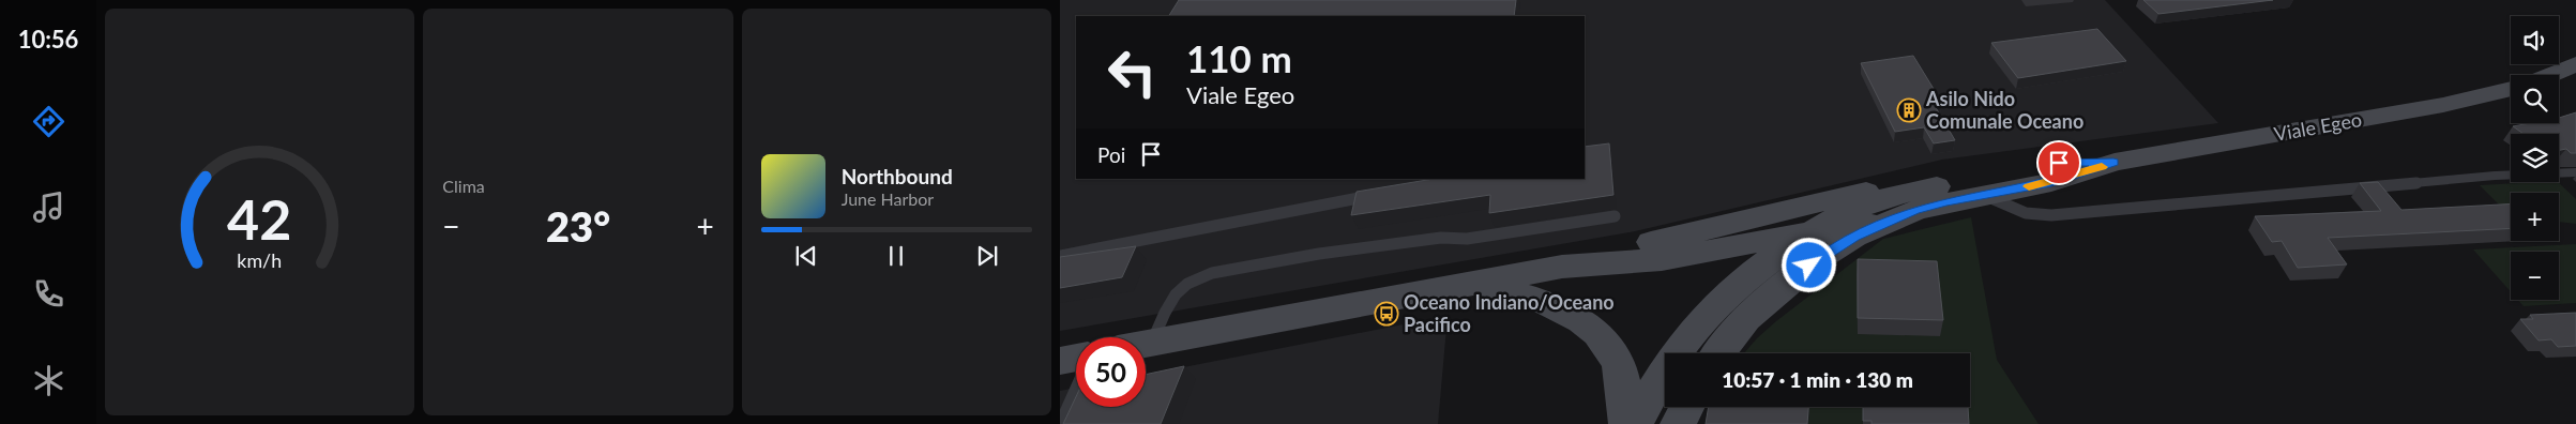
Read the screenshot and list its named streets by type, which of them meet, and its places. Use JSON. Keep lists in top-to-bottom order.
{
  "streets": {
    "main road": ["Viale Egeo"]
  },
  "places": {
    "building": ["Asilo Nido Comunale Oceano"],
    "bus stop": ["Oceano Indiano/Oceano Pacifico"]
  },
  "page": {
    "tabs": "10:56",
    "tile": "Clima",
    "map_buttons": ["+", "−"],
    "turn": ["110 m", "Viale Egeo"],
    "then": "Poi",
    "song": ["Northbound", "June Harbor"],
    "heat": ["−", "23°", "+"],
    "limit": "50",
    "trip": "10:57 · 1 min · 130 m",
    "gauge": ["42", "km/h"]
  }
}
